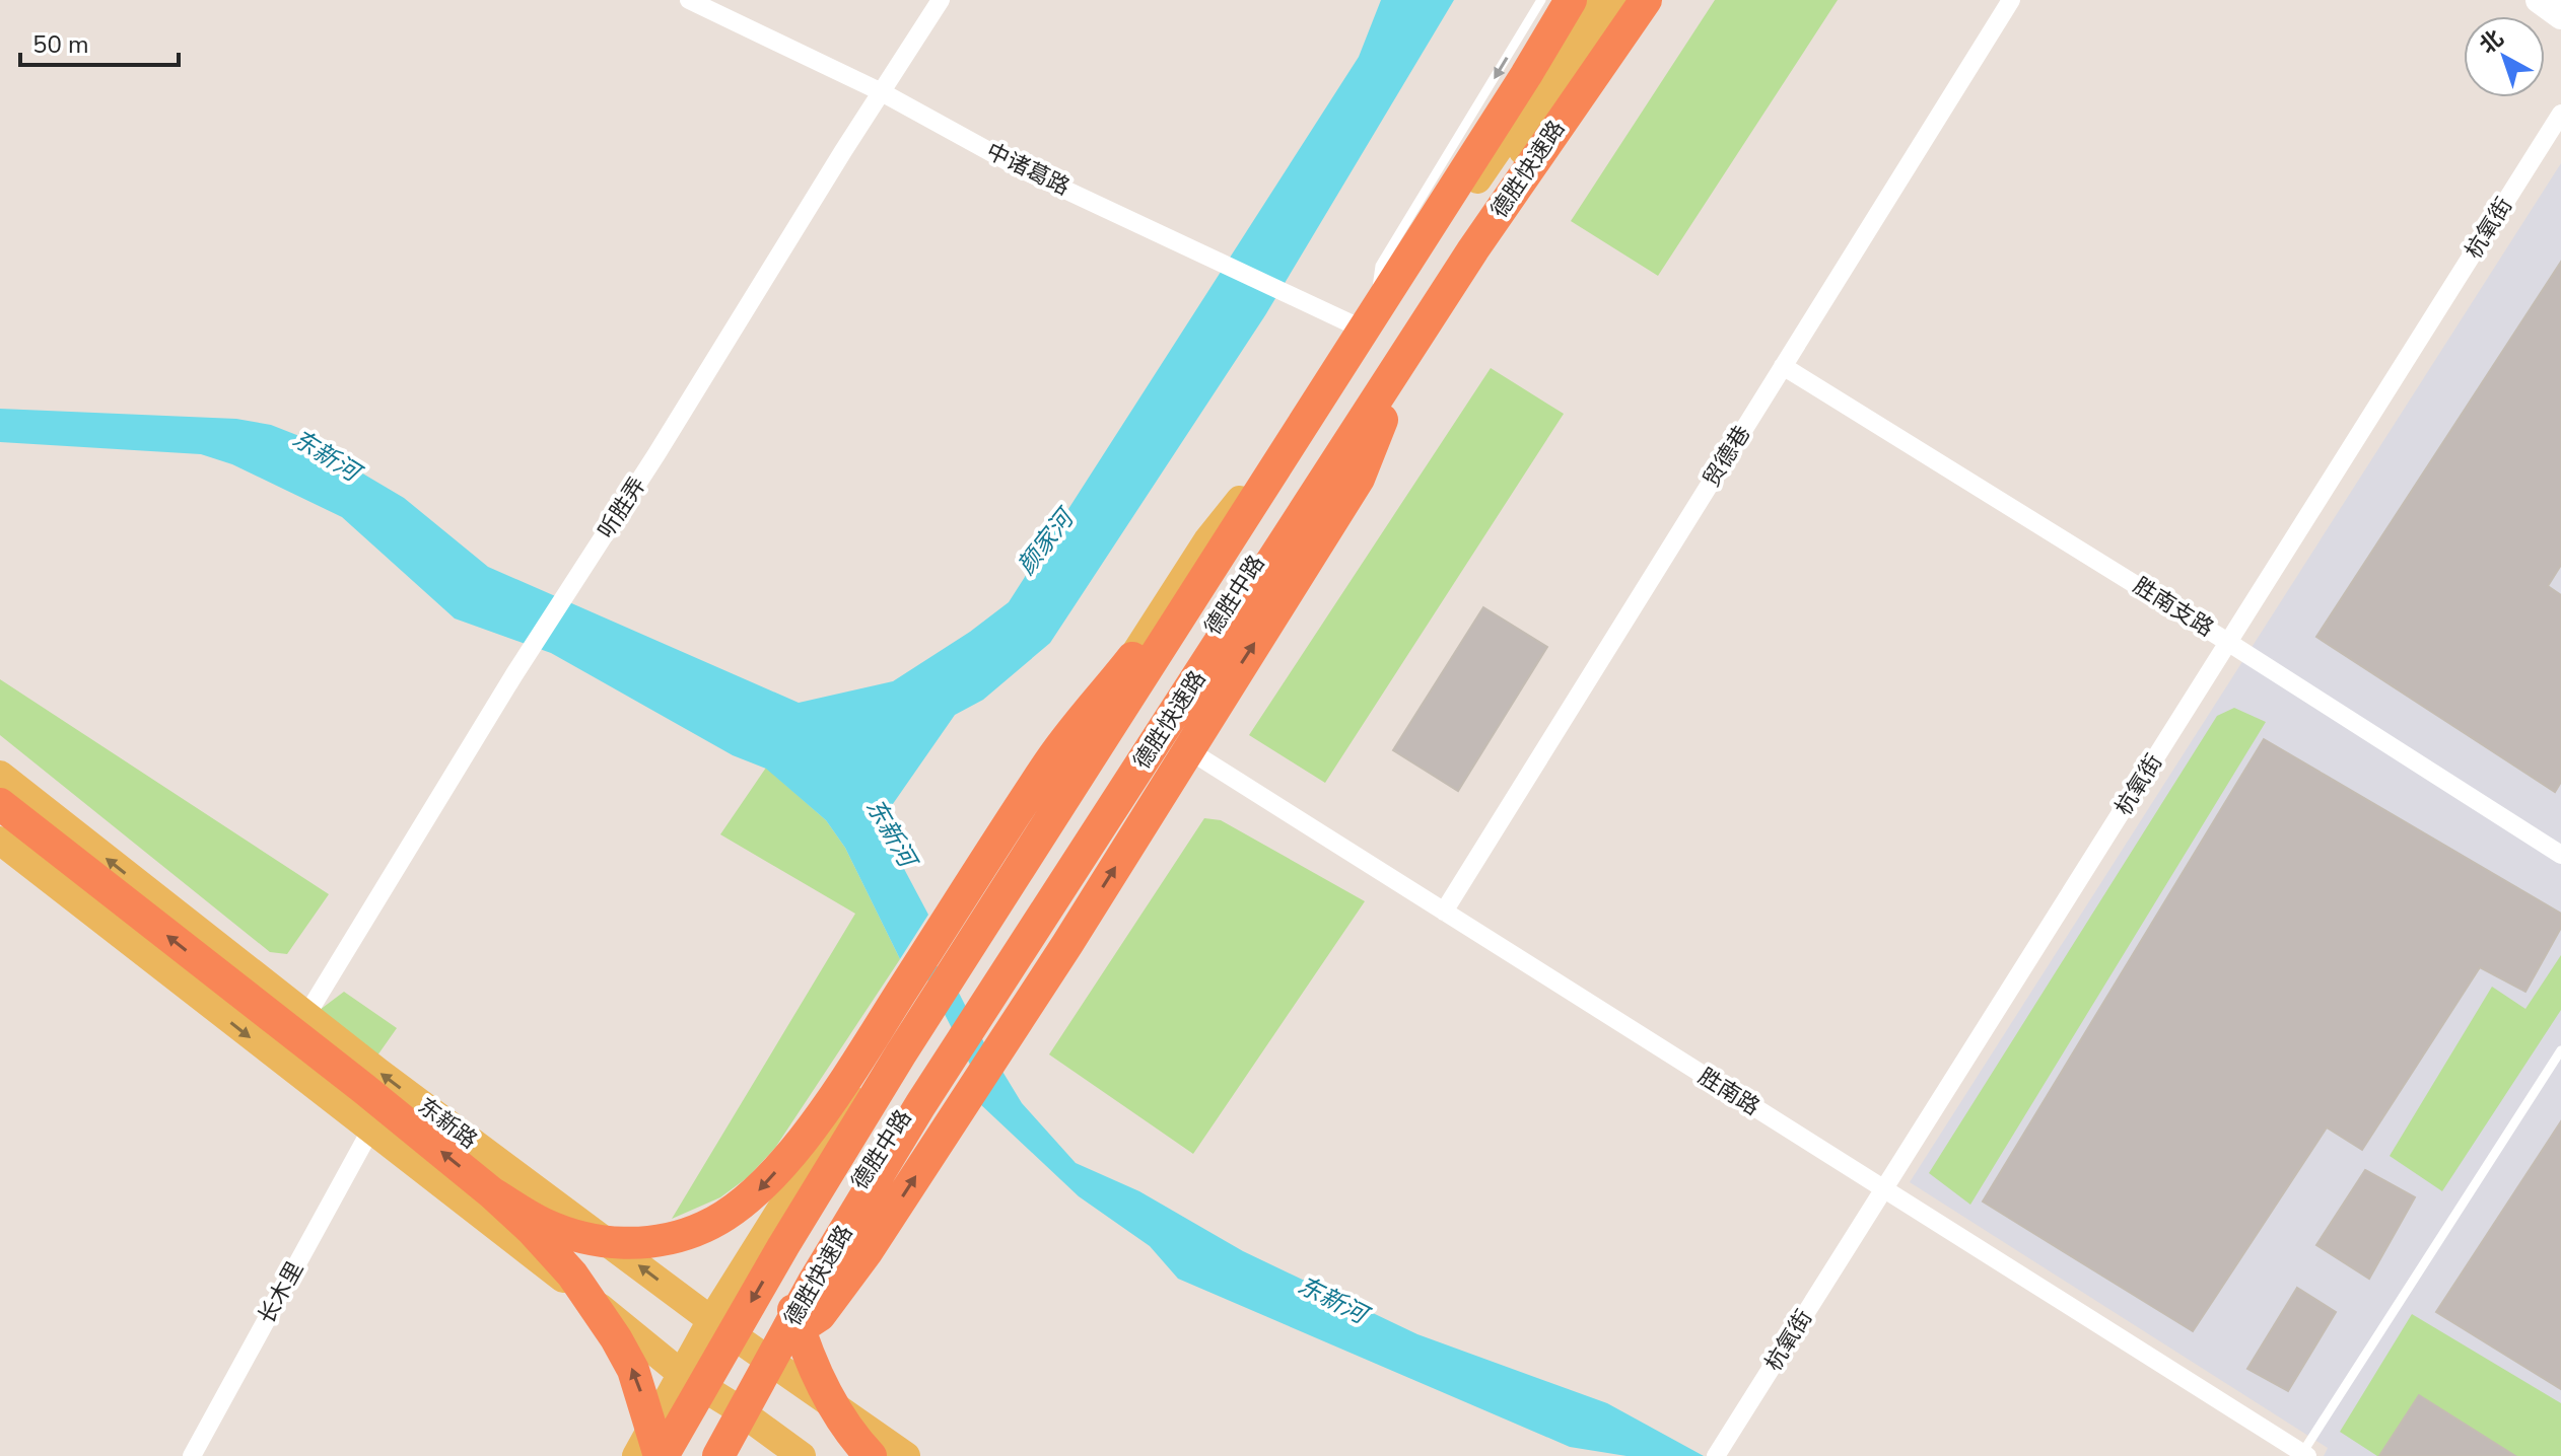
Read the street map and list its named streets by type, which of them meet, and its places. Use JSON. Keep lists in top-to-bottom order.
{
  "streets": {
    "highway": ["德胜快速路"],
    "main road": ["德胜中路", "东新路"],
    "street": [
      "中诸葛路",
      "杭氧街",
      "贸德巷",
      "听胜弄",
      "胜南支路",
      "胜南路",
      "长木里"
    ]
  },
  "crossings": [
    ["中诸葛路", "听胜弄"],
    ["杭氧街", "胜南支路"],
    ["杭氧街", "胜南路"],
    ["贸德巷", "胜南支路"],
    ["贸德巷", "胜南路"],
    ["听胜弄", "东新路"],
    ["德胜中路", "胜南路"],
    ["德胜中路", "东新路"]
  ],
  "water": ["东新河", "颜家河"],
  "scale_bar": "50 m",
  "north": "top left"
}
